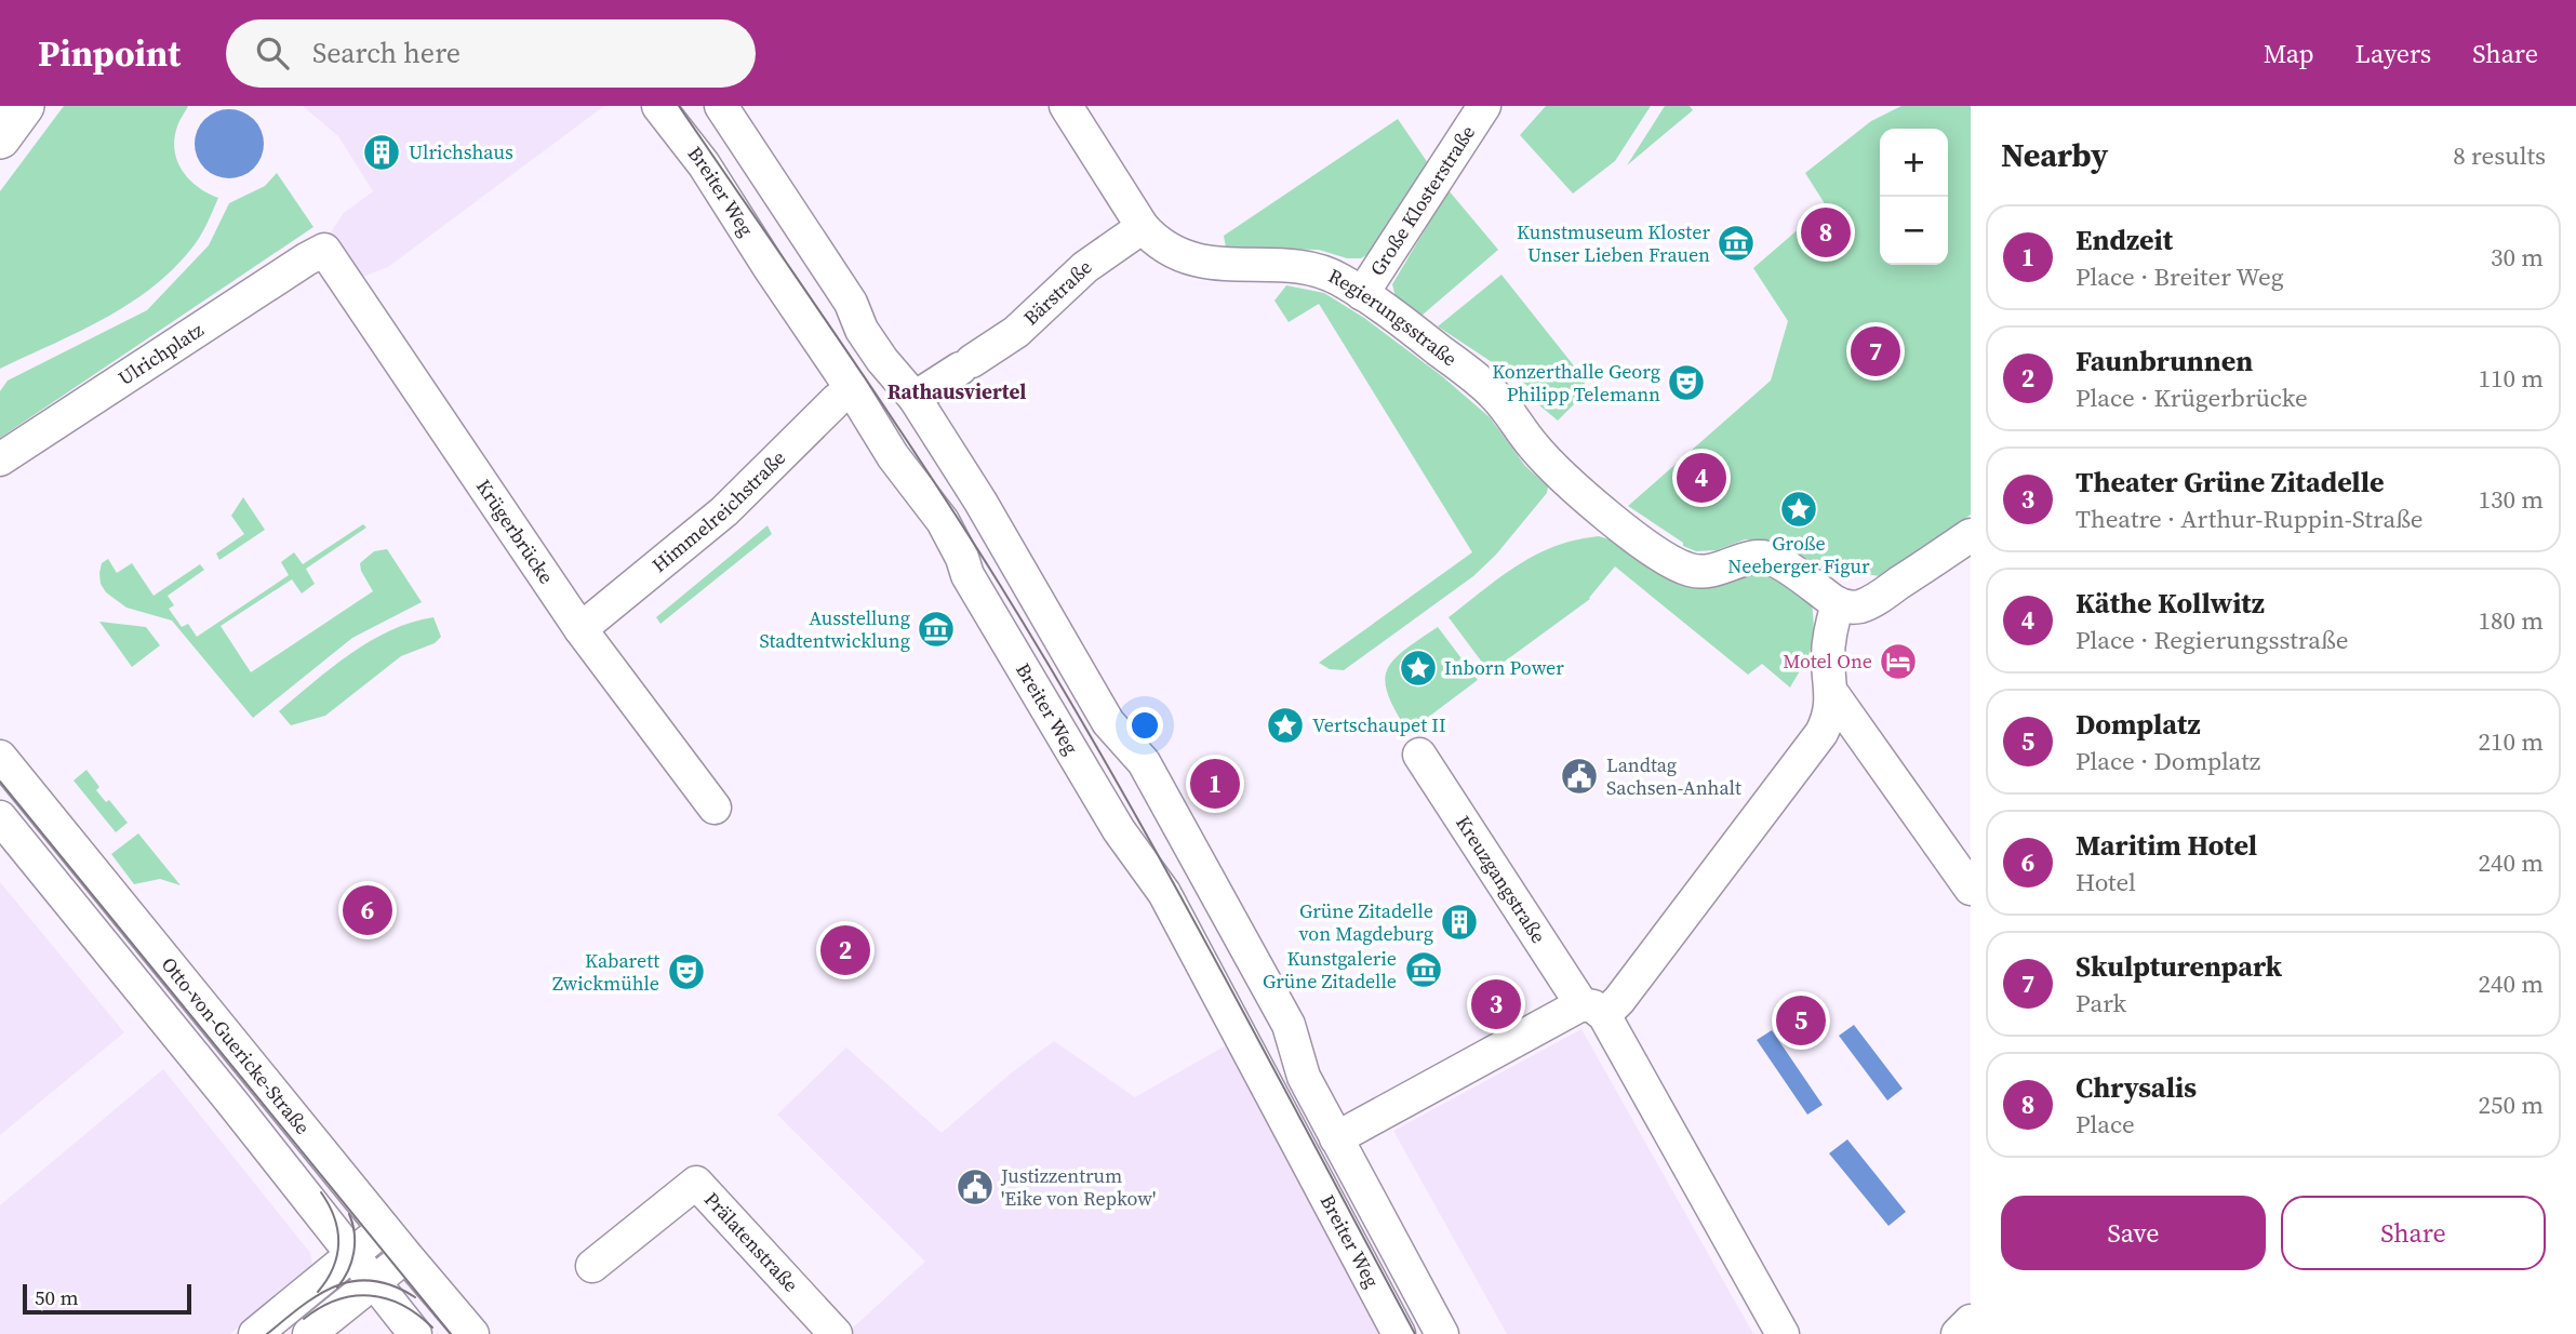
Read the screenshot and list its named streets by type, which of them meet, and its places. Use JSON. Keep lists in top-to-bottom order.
{
  "streets": {
    "street": [
      "Breiter Weg",
      "Große Klosterstraße",
      "Bärstraße",
      "Regierungsstraße",
      "Ulrichplatz",
      "Himmelreichstraße",
      "Krügerbrücke",
      "Kreuzgangstraße",
      "Otto-von-Guericke-Straße",
      "Prälatenstraße"
    ]
  },
  "crossings": [
    ["Breiter Weg", "Bärstraße"],
    ["Breiter Weg", "Himmelreichstraße"],
    ["Große Klosterstraße", "Regierungsstraße"],
    ["Bärstraße", "Regierungsstraße"],
    ["Ulrichplatz", "Krügerbrücke"],
    ["Himmelreichstraße", "Krügerbrücke"]
  ],
  "districts": ["Rathausviertel"],
  "places": {
    "building": ["Ulrichshaus", "Grüne Zitadelle von Magdeburg"],
    "museum": ["Kunstmuseum Kloster Unser Lieben Frauen", "Ausstellung Stadtentwicklung", "Kunstgalerie Grüne Zitadelle"],
    "theatre": ["Konzerthalle Georg Philipp Telemann", "Kabarett Zwickmühle"],
    "place": ["Große Neeberger Figur", "Inborn Power", "Vertschaupet II"],
    "hotel": ["Motel One"],
    "public building": ["Landtag Sachsen-Anhalt", "Justizzentrum 'Eike von Repkow'"]
  },
  "scale_bar": "50 m",
  "page": {
    "header": "Pinpoint",
    "search": "Search here",
    "nav": ["Map", "Layers", "Share"],
    "heading": ["Nearby", "8 results"],
    "map_buttons": ["+", "−"],
    "pins": [
      "8",
      "7",
      "4",
      "1",
      "6",
      "2",
      "3",
      "5"
    ],
    "list": [
      {
        "mark": "1",
        "name": "Endzeit",
        "note": "Place · Breiter Weg",
        "value": "30 m"
      },
      {
        "mark": "2",
        "name": "Faunbrunnen",
        "note": "Place · Krügerbrücke",
        "value": "110 m"
      },
      {
        "mark": "3",
        "name": "Theater Grüne Zitadelle",
        "note": "Theatre · Arthur-Ruppin-Straße",
        "value": "130 m"
      },
      {
        "mark": "4",
        "name": "Käthe Kollwitz",
        "note": "Place · Regierungsstraße",
        "value": "180 m"
      },
      {
        "mark": "5",
        "name": "Domplatz",
        "note": "Place · Domplatz",
        "value": "210 m"
      },
      {
        "mark": "6",
        "name": "Maritim Hotel",
        "note": "Hotel",
        "value": "240 m"
      },
      {
        "mark": "7",
        "name": "Skulpturenpark",
        "note": "Park",
        "value": "240 m"
      },
      {
        "mark": "8",
        "name": "Chrysalis",
        "note": "Place",
        "value": "250 m"
      }
    ],
    "buttons": ["Save", "Share"],
    "scale": "50 m"
  }
}
